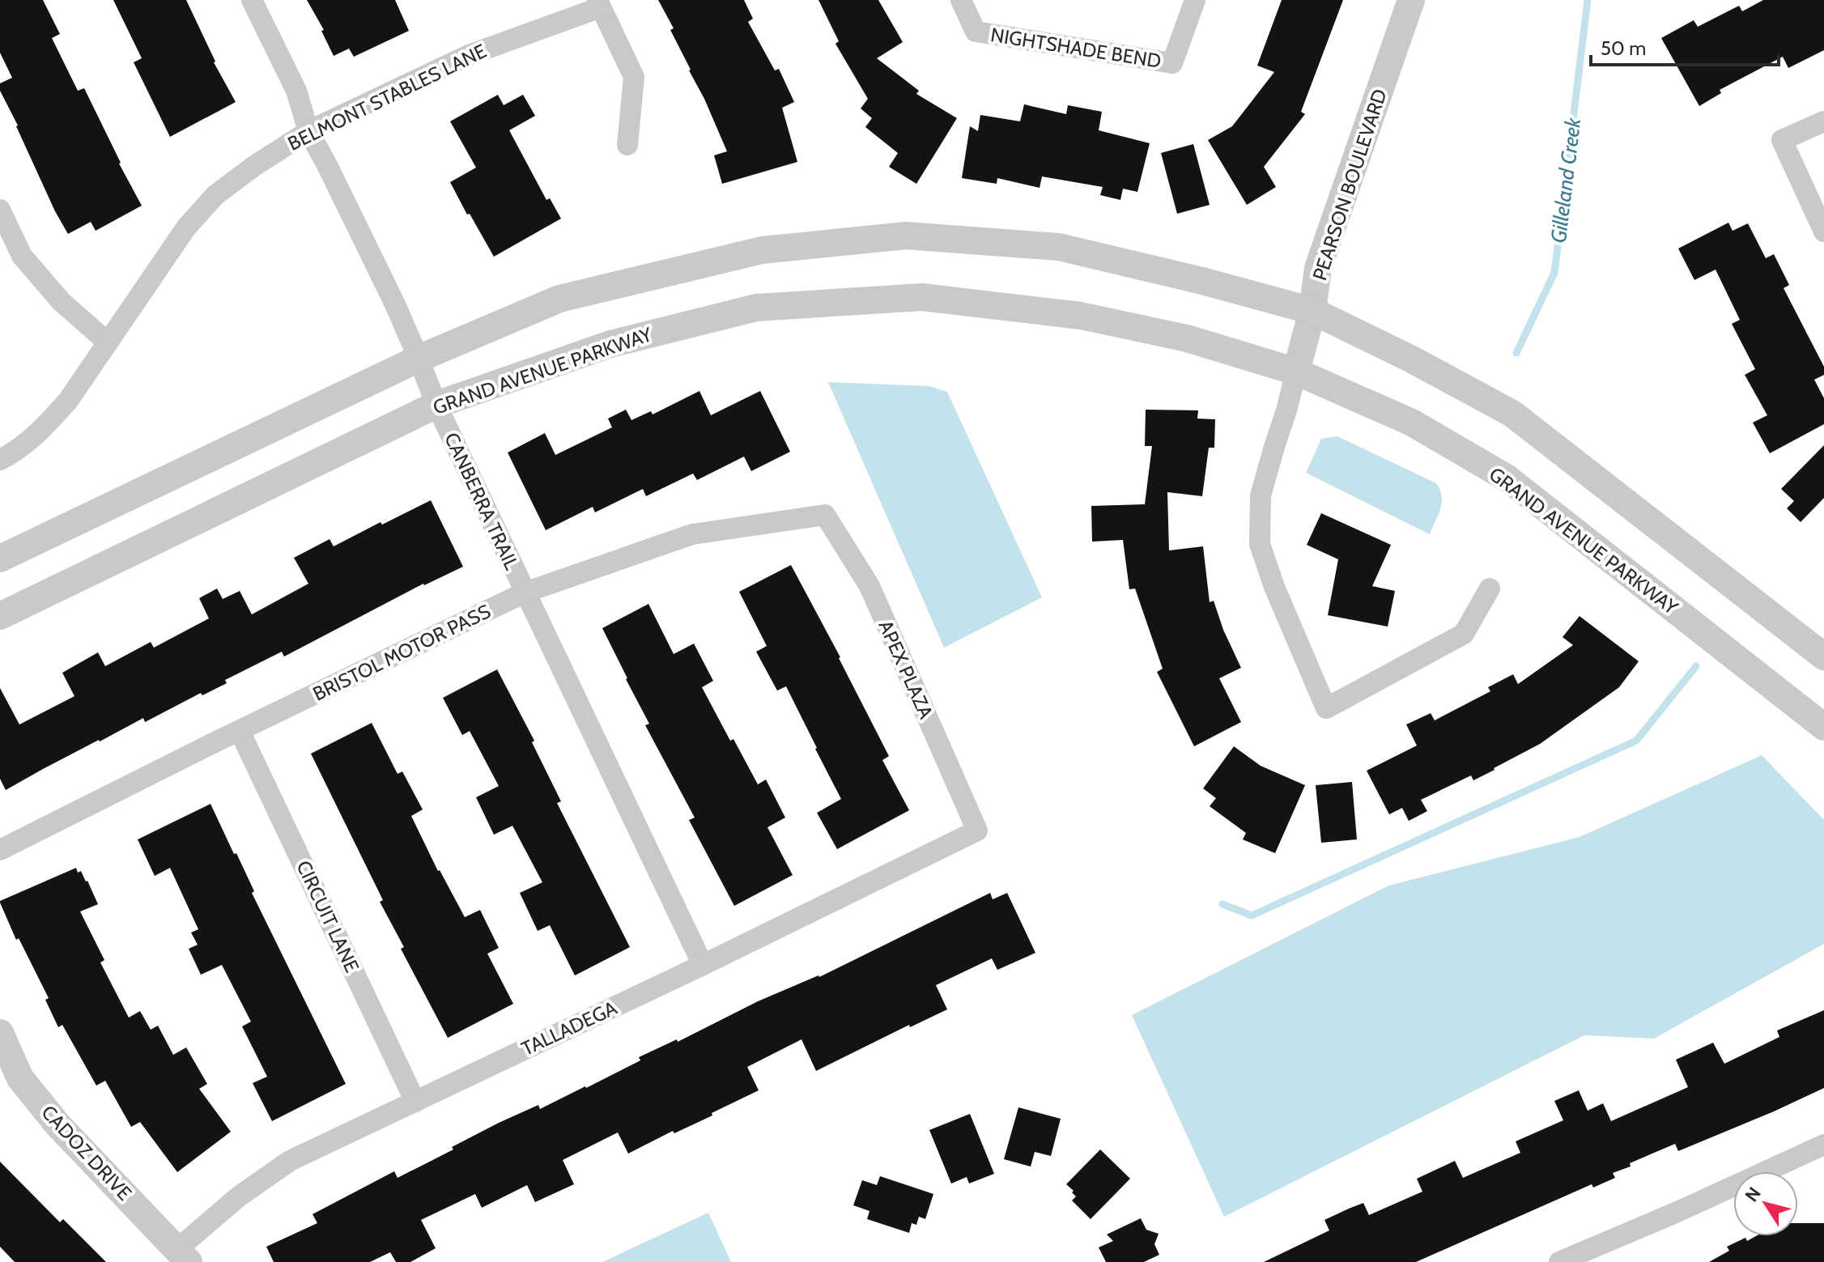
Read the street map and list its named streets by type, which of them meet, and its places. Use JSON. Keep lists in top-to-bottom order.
{
  "streets": {
    "street": [
      "NIGHTSHADE BEND",
      "BELMONT STABLES LANE",
      "PEARSON BOULEVARD",
      "GRAND AVENUE PARKWAY",
      "CANBERRA TRAIL",
      "BRISTOL MOTOR PASS",
      "APEX PLAZA",
      "CIRCUIT LANE",
      "TALLADEGA",
      "CADOZ DRIVE"
    ]
  },
  "crossings": [
    ["BELMONT STABLES LANE", "CANBERRA TRAIL"],
    ["PEARSON BOULEVARD", "GRAND AVENUE PARKWAY"],
    ["GRAND AVENUE PARKWAY", "CANBERRA TRAIL"],
    ["CANBERRA TRAIL", "BRISTOL MOTOR PASS"],
    ["CANBERRA TRAIL", "TALLADEGA"],
    ["BRISTOL MOTOR PASS", "APEX PLAZA"],
    ["BRISTOL MOTOR PASS", "CIRCUIT LANE"],
    ["APEX PLAZA", "TALLADEGA"],
    ["CIRCUIT LANE", "TALLADEGA"],
    ["TALLADEGA", "CADOZ DRIVE"]
  ],
  "water": ["Gilleland Creek"],
  "scale_bar": "50 m",
  "north": "top left"
}
